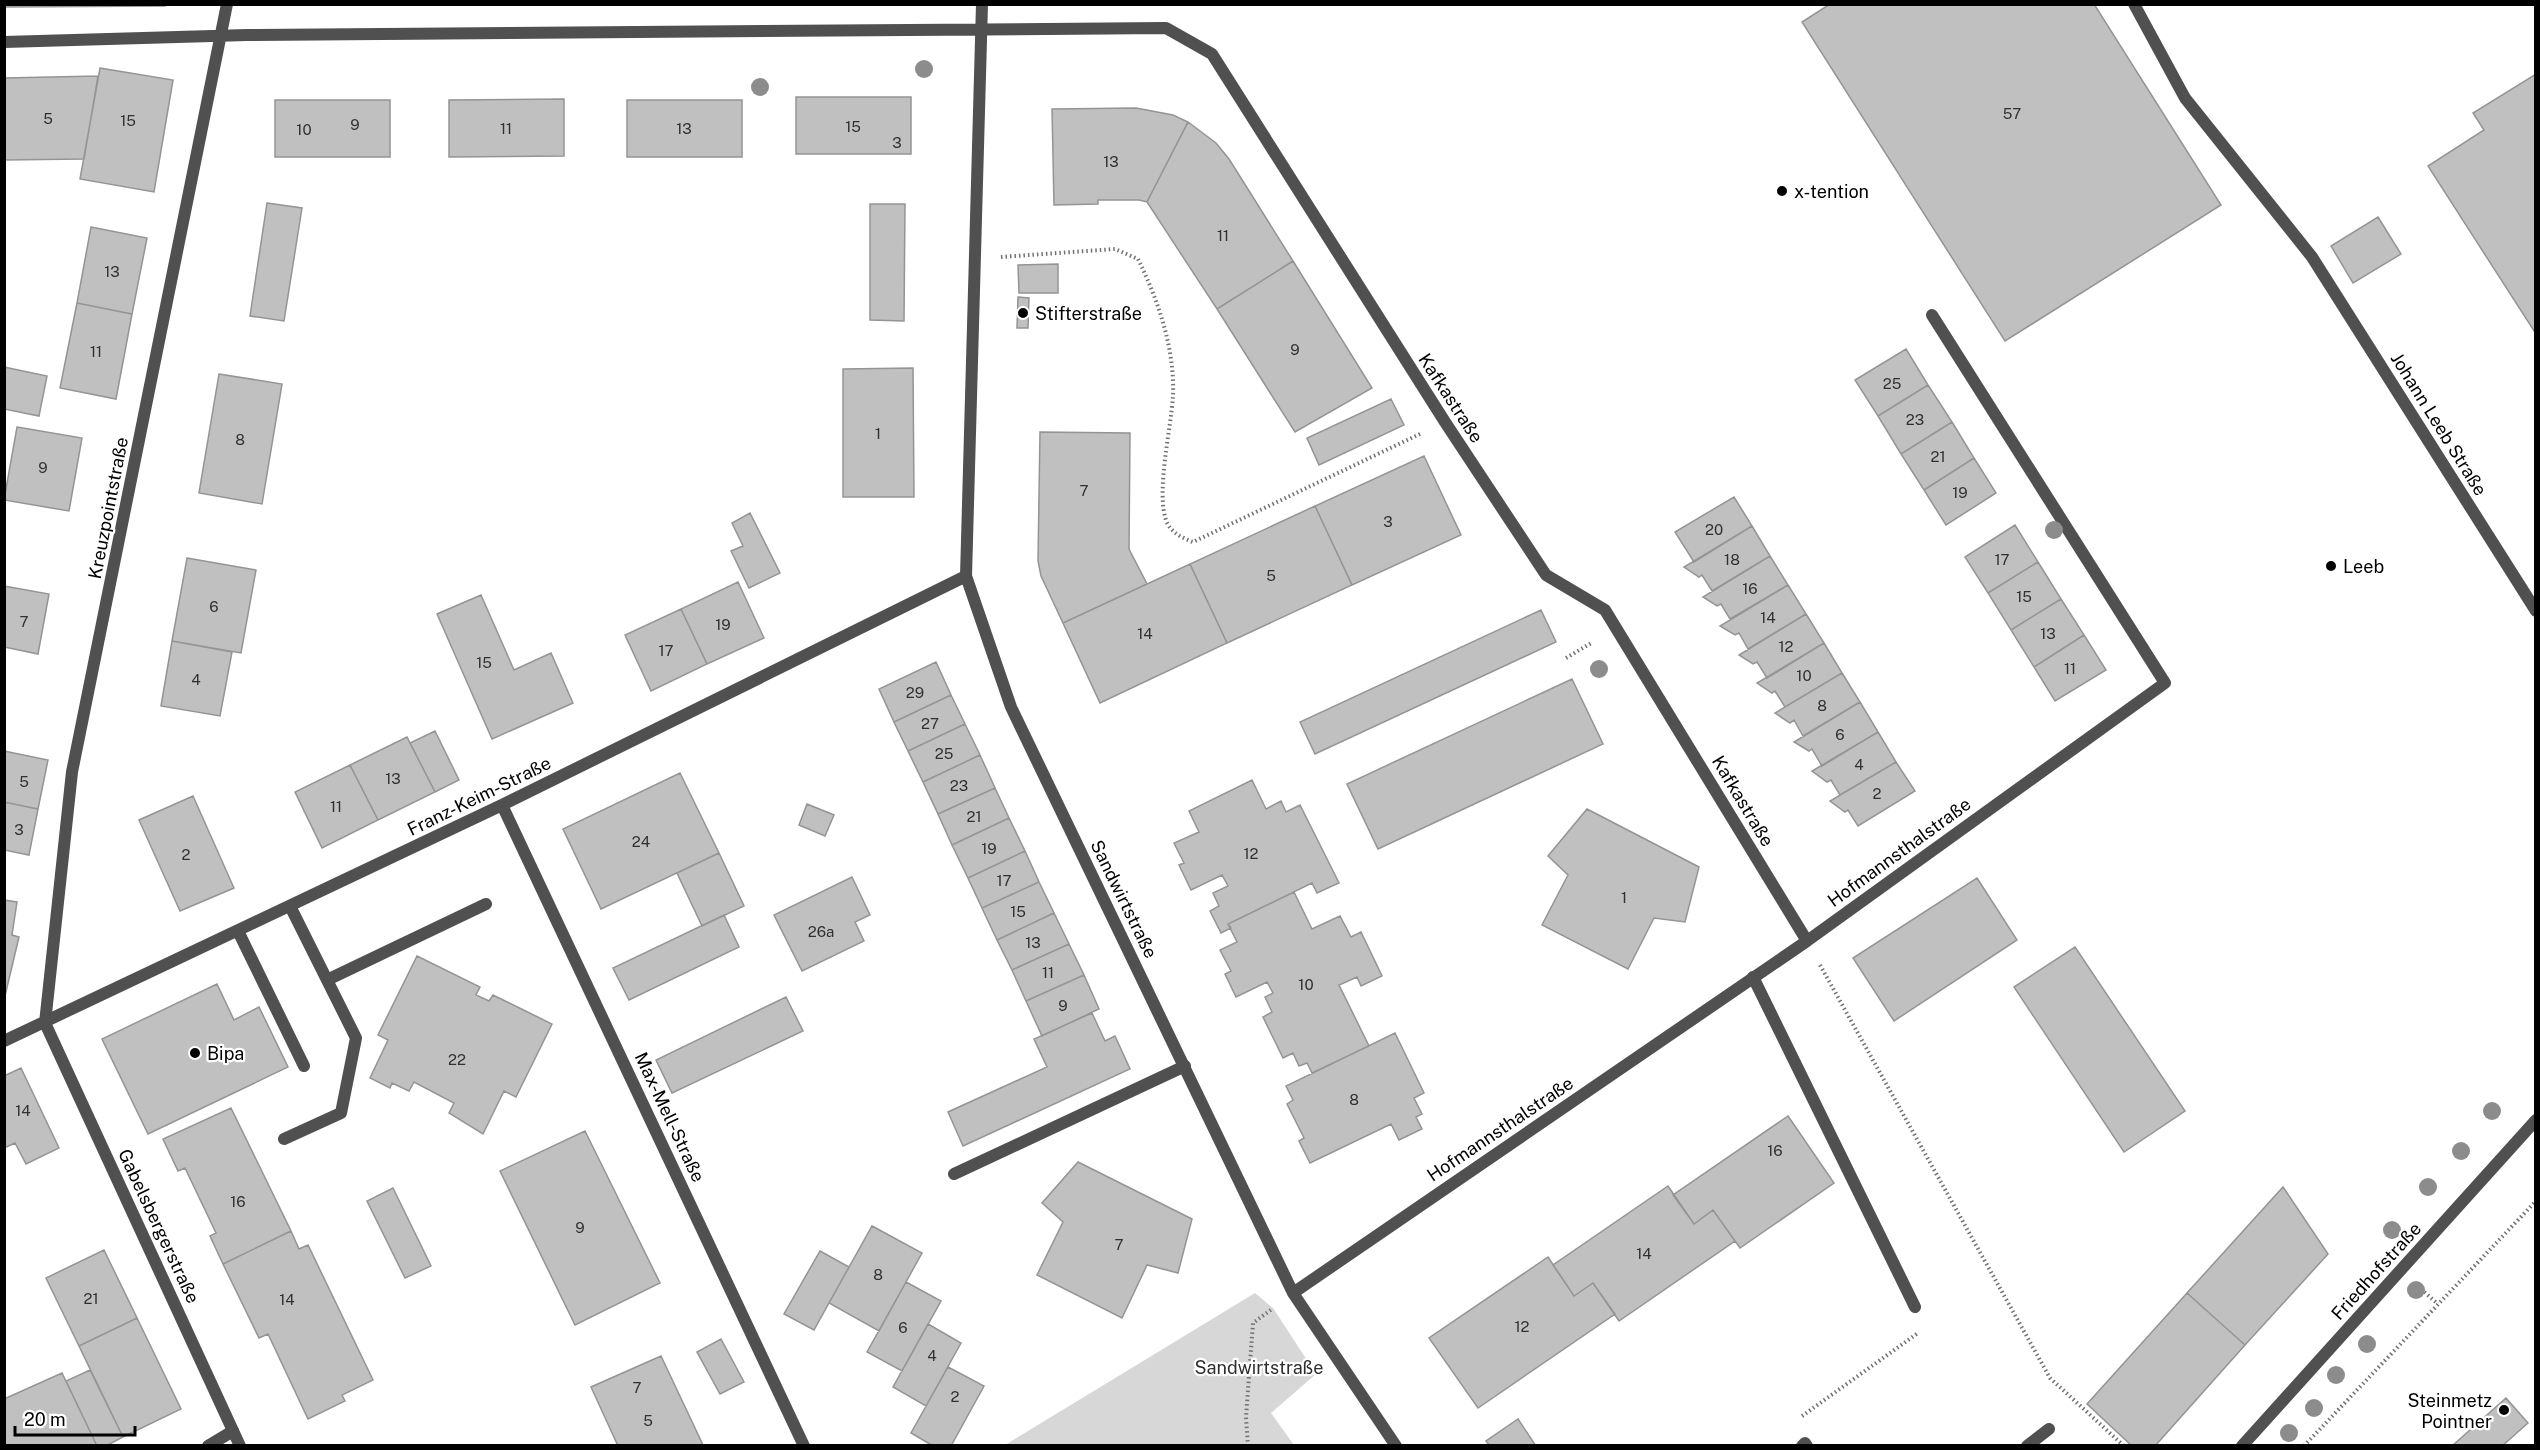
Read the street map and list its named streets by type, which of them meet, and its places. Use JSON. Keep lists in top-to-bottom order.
{
  "streets": {
    "street": [
      "Kafkastraße",
      "Johann Leeb Straße",
      "Kreuzpointstraße",
      "Franz-Keim-Straße",
      "Hofmannsthalstraße",
      "Sandwirtstraße",
      "Max-Mell-Straße",
      "Gabelsbergerstraße",
      "Friedhofstraße"
    ]
  },
  "crossings": [
    ["Kafkastraße", "Kreuzpointstraße"],
    ["Kafkastraße", "Hofmannsthalstraße"],
    ["Kreuzpointstraße", "Franz-Keim-Straße"],
    ["Kreuzpointstraße", "Gabelsbergerstraße"],
    ["Franz-Keim-Straße", "Sandwirtstraße"],
    ["Franz-Keim-Straße", "Max-Mell-Straße"],
    ["Franz-Keim-Straße", "Gabelsbergerstraße"],
    ["Hofmannsthalstraße", "Sandwirtstraße"]
  ],
  "parks": ["Sandwirtstraße"],
  "places": [
    "x-tention",
    "Stifterstraße",
    "Leeb",
    "Bipa",
    "Steinmetz Pointner"
  ],
  "house_numbers": [
    "57",
    "5",
    "15",
    "9",
    "15",
    "11",
    "13",
    "10",
    "3",
    "13",
    "11",
    "13",
    "9",
    "11",
    "25",
    "23",
    "1",
    "8",
    "21",
    "9",
    "7",
    "19",
    "3",
    "20",
    "18",
    "17",
    "5",
    "16",
    "15",
    "6",
    "14",
    "7",
    "19",
    "14",
    "13",
    "12",
    "17",
    "15",
    "11",
    "10",
    "4",
    "29",
    "8",
    "27",
    "6",
    "25",
    "4",
    "13",
    "5",
    "23",
    "2",
    "11",
    "21",
    "3",
    "24",
    "19",
    "12",
    "2",
    "17",
    "1",
    "15",
    "26a",
    "13",
    "11",
    "10",
    "9",
    "22",
    "8",
    "14",
    "16",
    "16",
    "9",
    "7",
    "14",
    "8",
    "21",
    "14",
    "12",
    "6",
    "4",
    "7",
    "2",
    "5"
  ],
  "scale_bar": "20 m"
}
